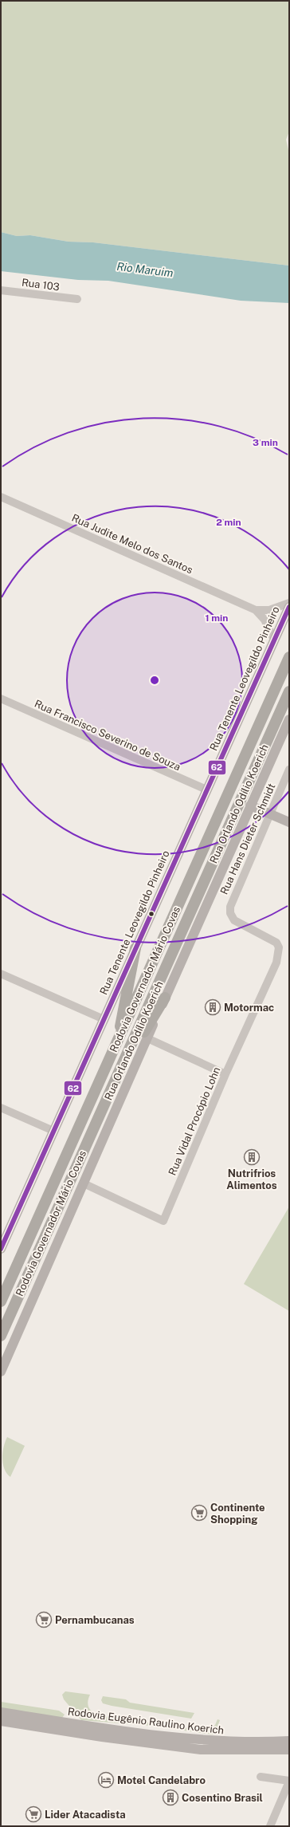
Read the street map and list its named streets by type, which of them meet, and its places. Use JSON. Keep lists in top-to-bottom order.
{
  "streets": {
    "highway": ["Rodovia Governador Mário Covas"],
    "main road": ["Rua Tenente Leovegildo Pinheiro", "Rua Orlando Odílio Koerich", "Rodovia Eugênio Raulino Koerich"],
    "street": [
      "Rua 103",
      "Rua Judite Melo dos Santos",
      "Rua Francisco Severino de Souza",
      "Rua Hans Dieter Schmidt",
      "Rua Vidal Procópio Lohn"
    ]
  },
  "crossings": [
    ["Rua Judite Melo dos Santos", "Rua Tenente Leovegildo Pinheiro"],
    ["Rua Tenente Leovegildo Pinheiro", "Rua Francisco Severino de Souza"],
    ["Rua Orlando Odílio Koerich", "Rua Vidal Procópio Lohn"],
    ["Rua Hans Dieter Schmidt", "Rua Vidal Procópio Lohn"]
  ],
  "water": ["Rio Maruim"],
  "places": {
    "building": ["Motormac", "Nutrifrios Alimentos", "Cosentino Brasil"],
    "supermarket": ["Continente Shopping", "Pernambucanas", "Lider Atacadista"],
    "hotel": ["Motel Candelabro"]
  },
  "lines": ["transit line 62"],
  "rings": ["3 min", "2 min", "1 min"]
}
